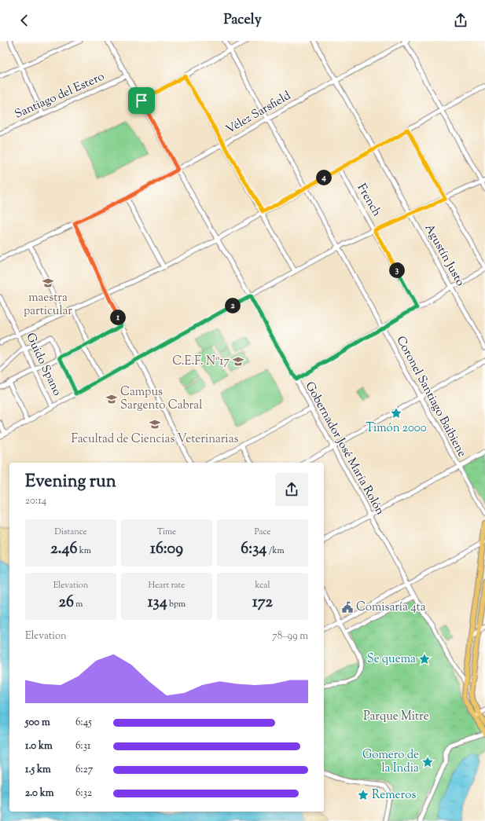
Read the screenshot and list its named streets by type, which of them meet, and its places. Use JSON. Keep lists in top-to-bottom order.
{
  "streets": {
    "street": [
      "Santiago del Estero",
      "Vélez Sarsfield",
      "French",
      "Agustín Justo",
      "Guido Spano",
      "Coronel Santiago Baibiene",
      "Gobernador José María Rolón"
    ]
  },
  "crossings": [
    ["Santiago del Estero", "Gobernador José María Rolón"],
    ["Vélez Sarsfield", "Agustín Justo"],
    ["Vélez Sarsfield", "Coronel Santiago Baibiene"],
    ["Vélez Sarsfield", "Gobernador José María Rolón"]
  ],
  "parks": ["Parque Mitre"],
  "places": {
    "school or university": [
      "maestra particular",
      "C.E.F. Nº17",
      "Campus Sargento Cabral",
      "Facultad de Ciencias Veterinarias"
    ],
    "place": [
      "Timón 2000",
      "Se quema",
      "Gomero de la India",
      "Remeros"
    ],
    "public building": ["Comisaría 4ta"]
  },
  "page": {
    "header": "Pacely",
    "pins": [
      "4",
      "3",
      "2",
      "1"
    ],
    "heading": ["Evening run", "20:14"],
    "stats": [
      ["Distance", "2.46 km"],
      ["Time", "16:09"],
      ["Pace", "6:34 /km"],
      ["Elevation", "26 m"],
      ["Heart rate", "134 bpm"],
      ["kcal", "172"]
    ],
    "chart": ["Elevation", "78–99 m"],
    "list": [
      {
        "name": "500 m",
        "note": "6:45"
      },
      {
        "name": "1.0 km",
        "note": "6:31"
      },
      {
        "name": "1.5 km",
        "note": "6:27"
      },
      {
        "name": "2.0 km",
        "note": "6:32"
      }
    ]
  }
}
